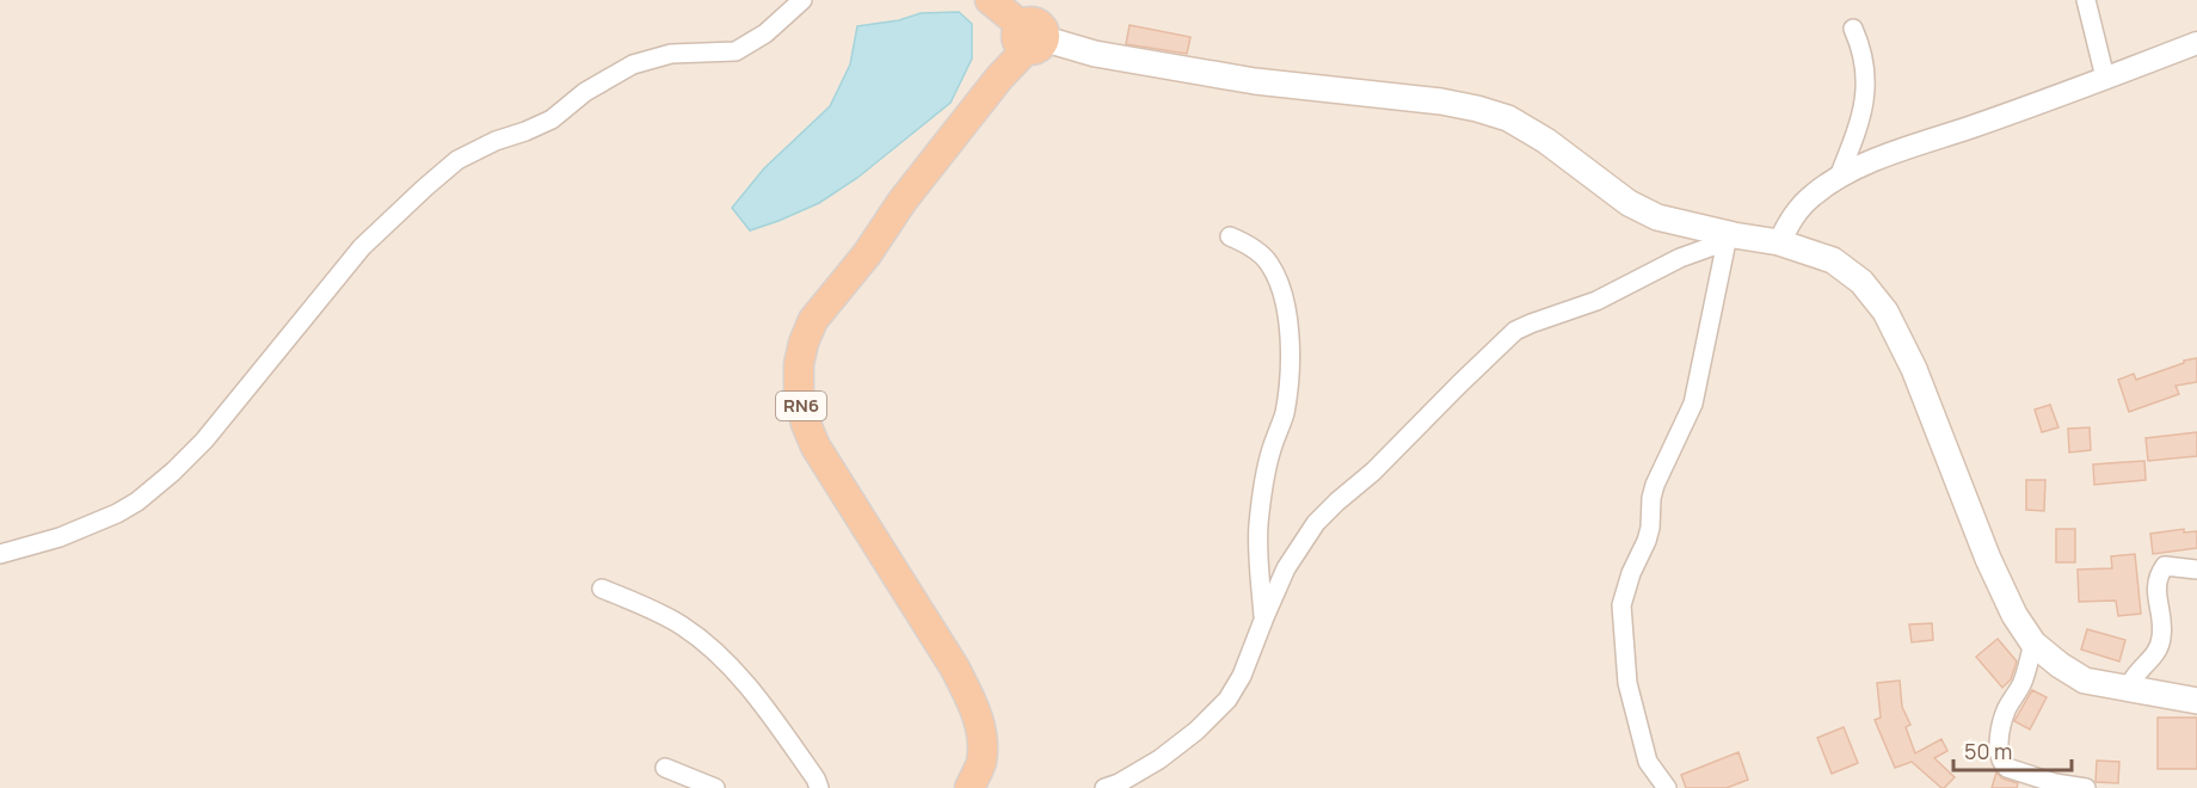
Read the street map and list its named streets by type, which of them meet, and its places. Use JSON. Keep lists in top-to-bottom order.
{
  "streets": {
    "highway": ["RN6"]
  },
  "scale_bar": "50 m"
}
